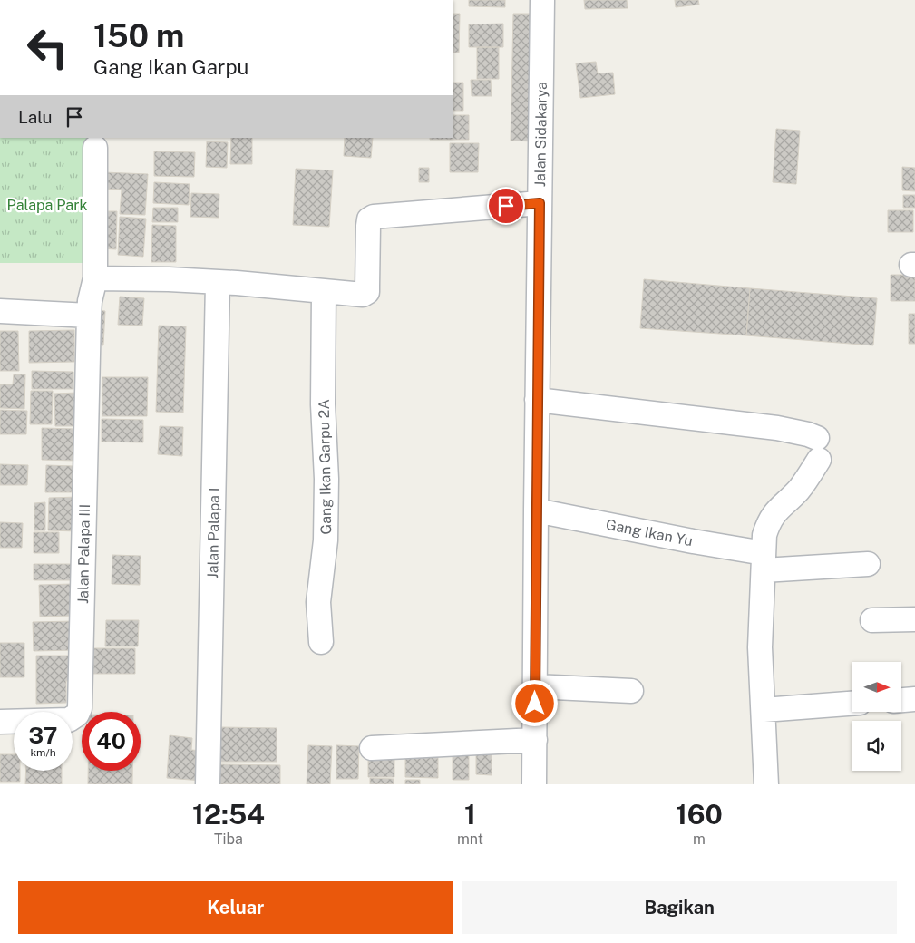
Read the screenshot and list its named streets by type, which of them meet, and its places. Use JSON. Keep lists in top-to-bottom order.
{
  "streets": {
    "street": [
      "Jalan Sidakarya",
      "Gang Ikan Garpu 2A",
      "Gang Ikan Yu",
      "Jalan Palapa I",
      "Jalan Palapa III"
    ]
  },
  "crossings": [
    ["Jalan Sidakarya", "Gang Ikan Yu"]
  ],
  "parks": ["Palapa Park"],
  "north": "right",
  "page": {
    "turn": ["150 m", "Gang Ikan Garpu"],
    "then": "Lalu",
    "speed": "37 km/h",
    "limit": "40",
    "eta": [
      "12:54",
      "Tiba",
      "1",
      "mnt",
      "160",
      "m"
    ],
    "buttons": ["Keluar", "Bagikan"]
  }
}
